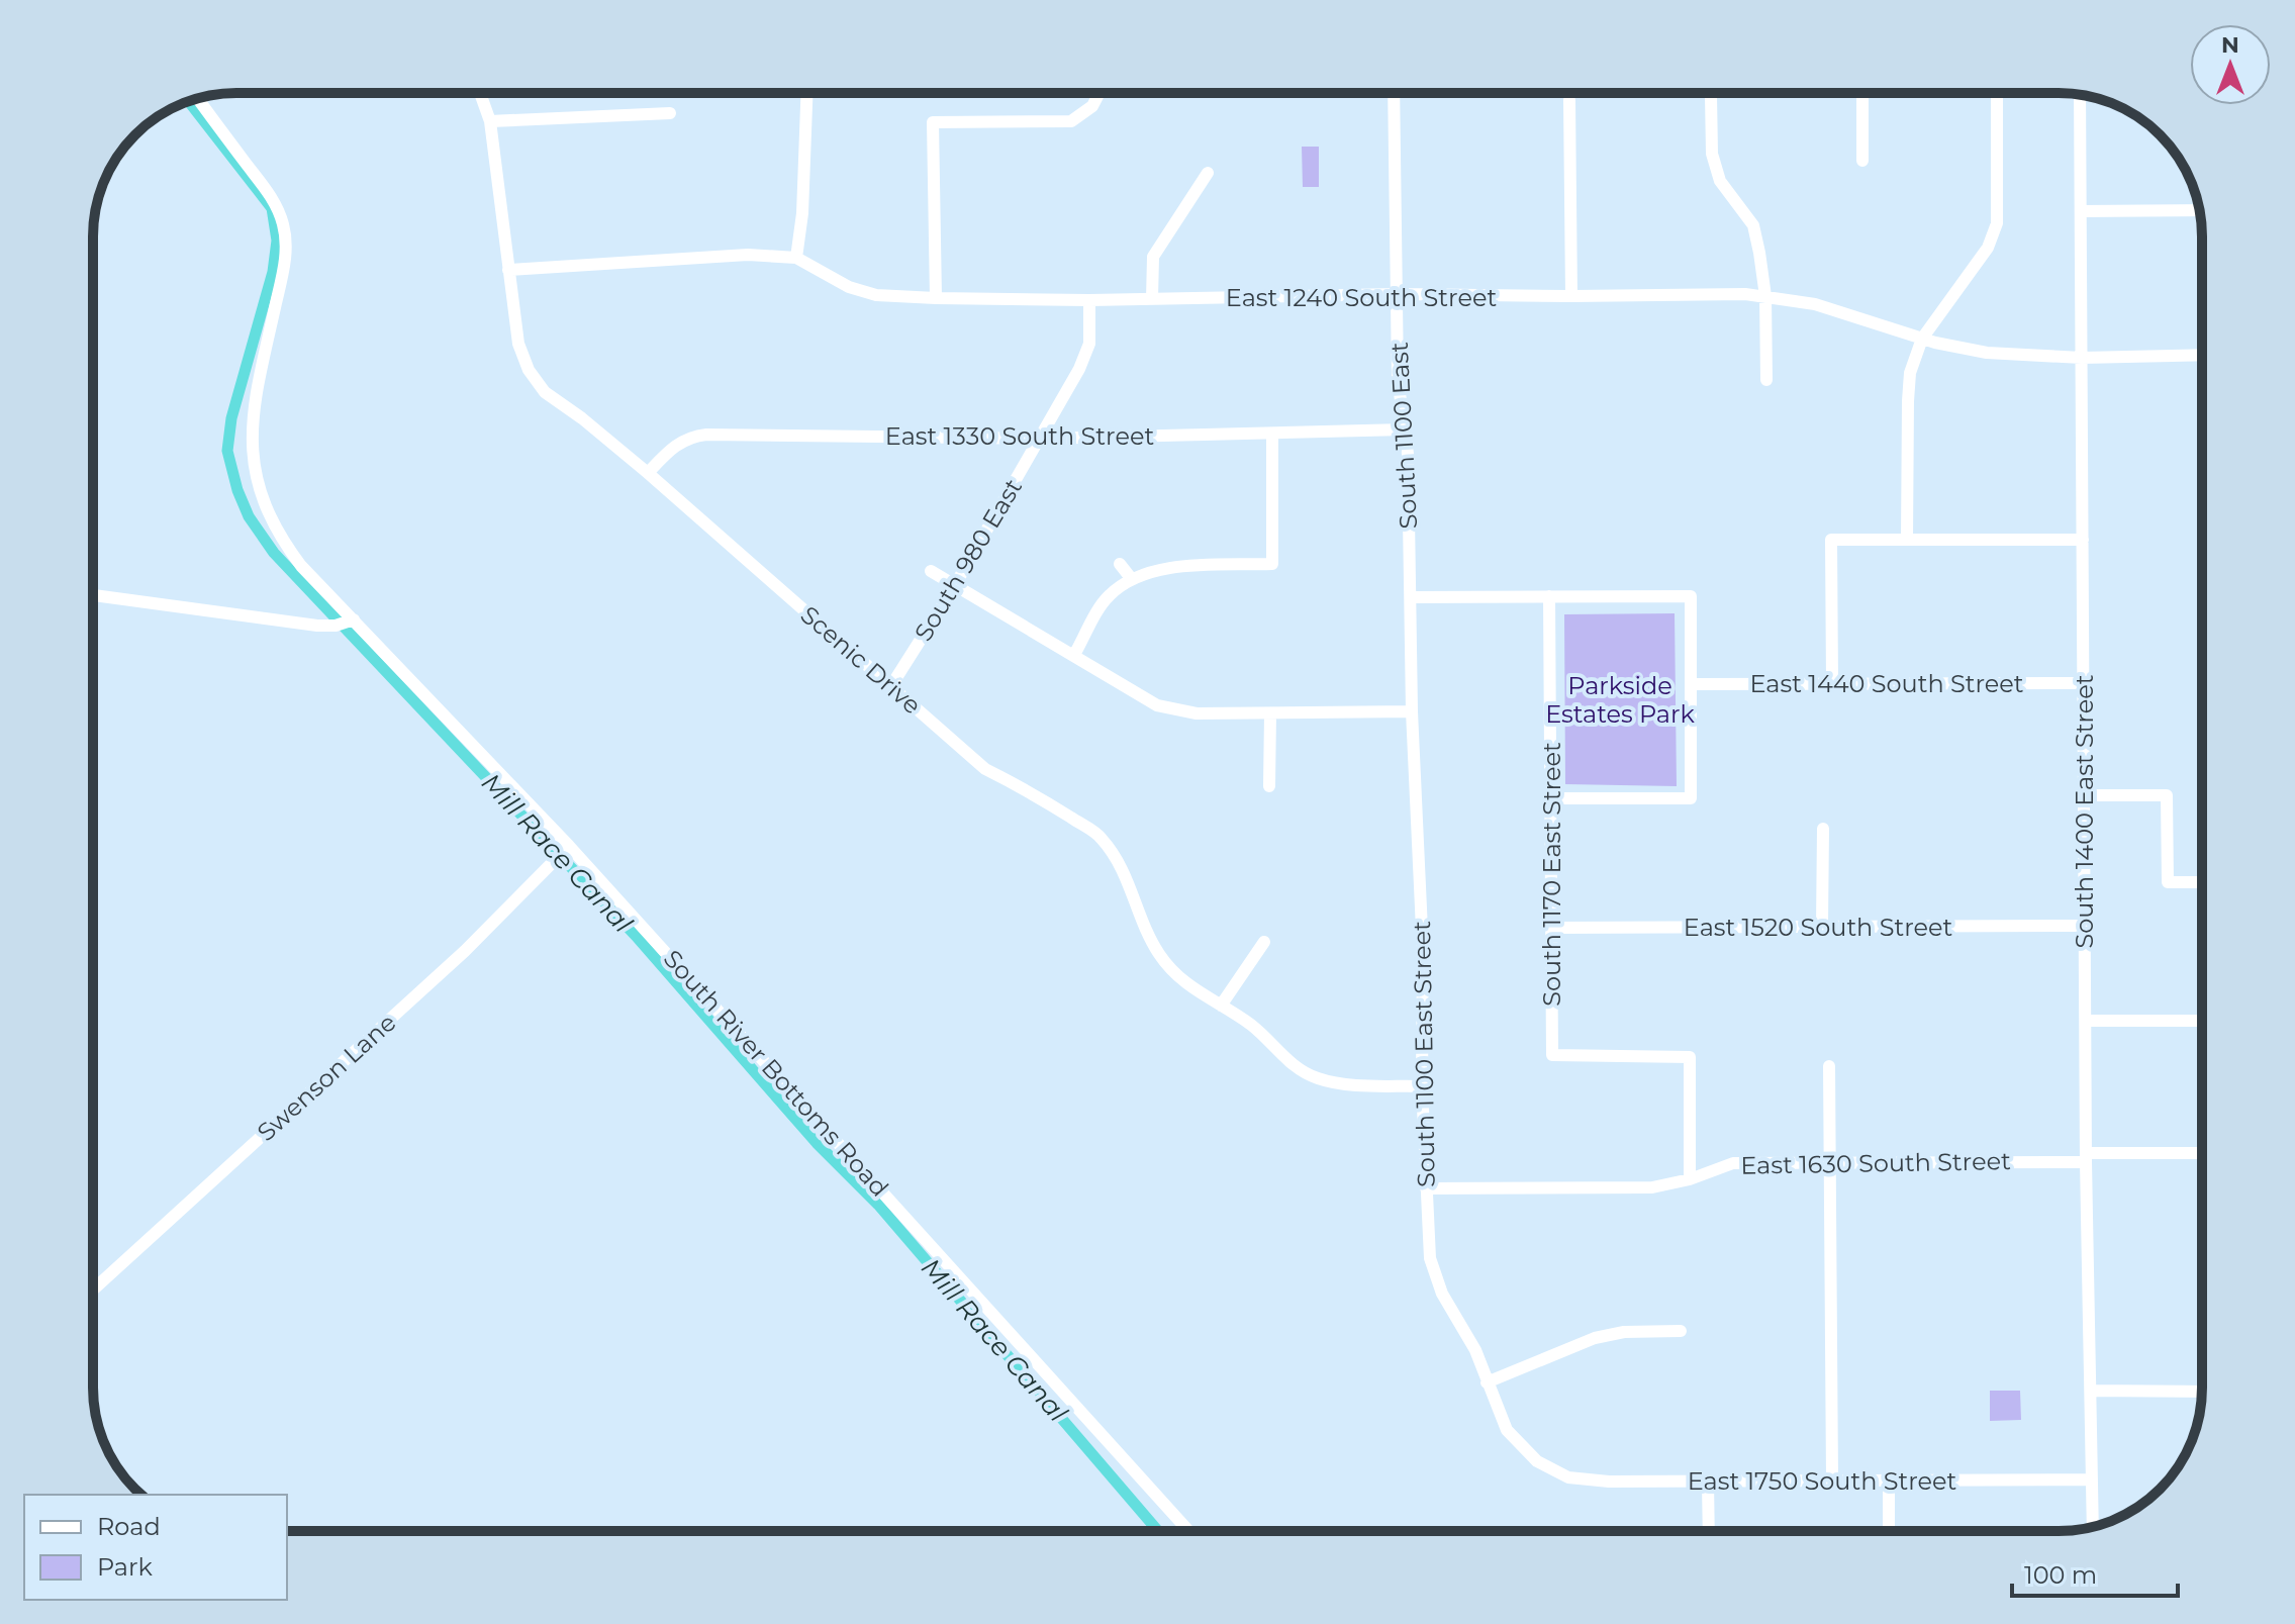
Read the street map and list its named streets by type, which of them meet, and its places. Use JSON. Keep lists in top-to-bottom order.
{
  "streets": {
    "street": [
      "East 1240 South Street",
      "East 1330 South Street",
      "South 1100 East",
      "South 980 East",
      "Scenic Drive",
      "East 1440 South Street",
      "South 1400 East Street",
      "South 1170 East Street",
      "East 1520 South Street",
      "South 1100 East Street",
      "South River Bottoms Road",
      "Swenson Lane",
      "East 1630 South Street",
      "East 1750 South Street"
    ]
  },
  "crossings": [
    ["East 1240 South Street", "South 1100 East"],
    ["East 1240 South Street", "South 980 East"],
    ["East 1240 South Street", "Scenic Drive"],
    ["East 1240 South Street", "South 1400 East Street"],
    ["East 1330 South Street", "South 1100 East"],
    ["East 1330 South Street", "South 980 East"],
    ["East 1330 South Street", "Scenic Drive"],
    ["South 1100 East", "South 1100 East Street"],
    ["South 980 East", "Scenic Drive"],
    ["Scenic Drive", "South 1100 East Street"],
    ["East 1440 South Street", "South 1400 East Street"],
    ["South 1400 East Street", "East 1520 South Street"],
    ["South 1400 East Street", "East 1630 South Street"],
    ["South 1400 East Street", "East 1750 South Street"],
    ["South 1170 East Street", "East 1520 South Street"],
    ["South 1170 East Street", "East 1630 South Street"],
    ["South 1100 East Street", "East 1630 South Street"],
    ["South 1100 East Street", "East 1750 South Street"],
    ["South River Bottoms Road", "Swenson Lane"]
  ],
  "water": ["Mill Race Canal"],
  "parks": ["Parkside Estates Park"],
  "legend": ["Road", "Park"],
  "scale_bar": "100 m",
  "north": "top"
}
